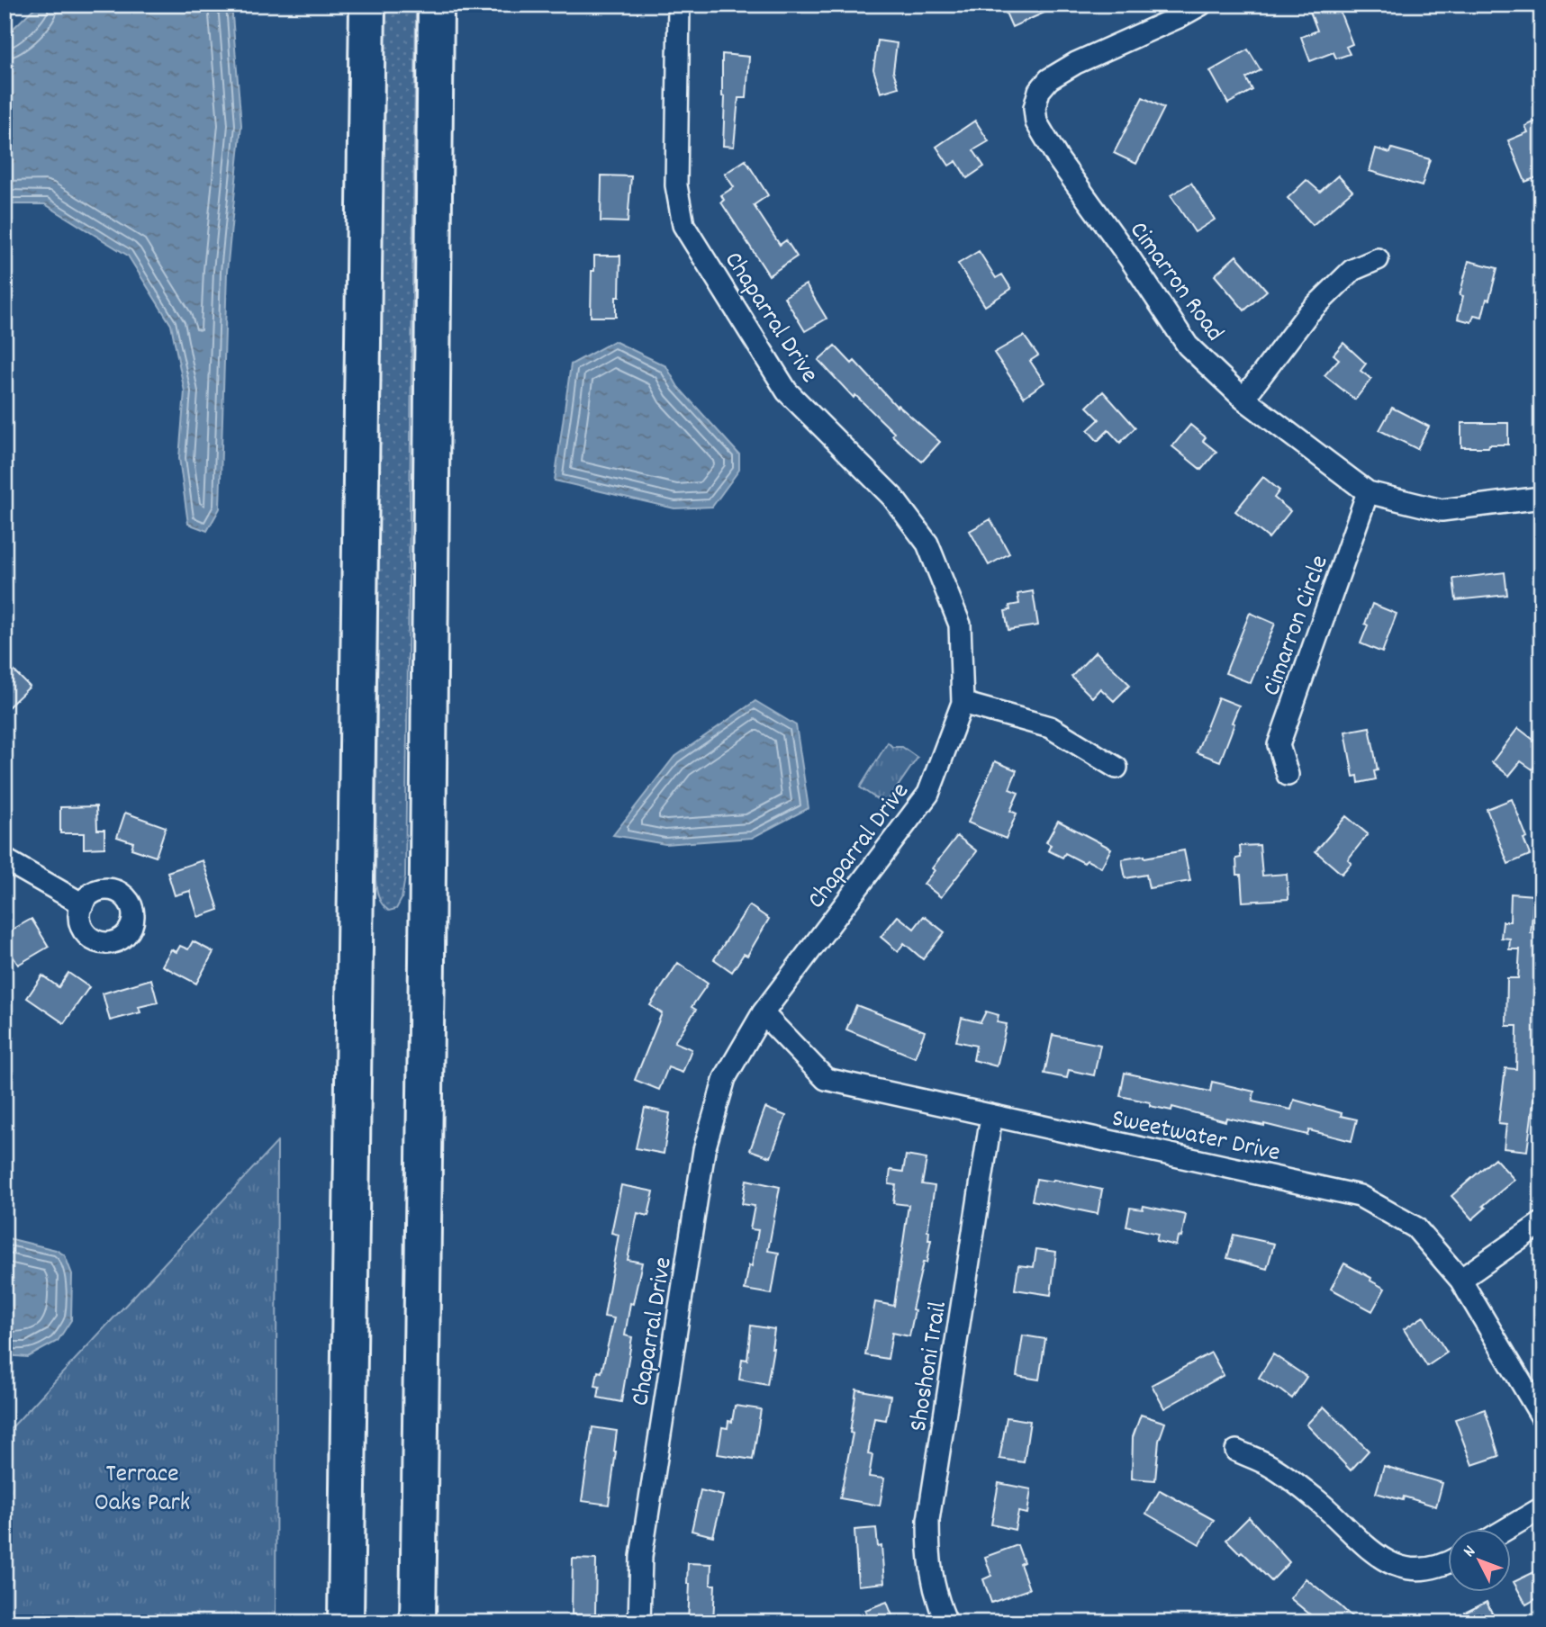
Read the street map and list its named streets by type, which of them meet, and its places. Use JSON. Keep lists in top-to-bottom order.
{
  "streets": {
    "street": [
      "Cimarron Road",
      "Chaparral Drive",
      "Cimarron Circle",
      "Sweetwater Drive",
      "Shoshoni Trail"
    ]
  },
  "crossings": [
    ["Cimarron Road", "Cimarron Circle"],
    ["Chaparral Drive", "Sweetwater Drive"],
    ["Sweetwater Drive", "Shoshoni Trail"]
  ],
  "parks": ["Terrace Oaks Park"],
  "north": "top left"
}
